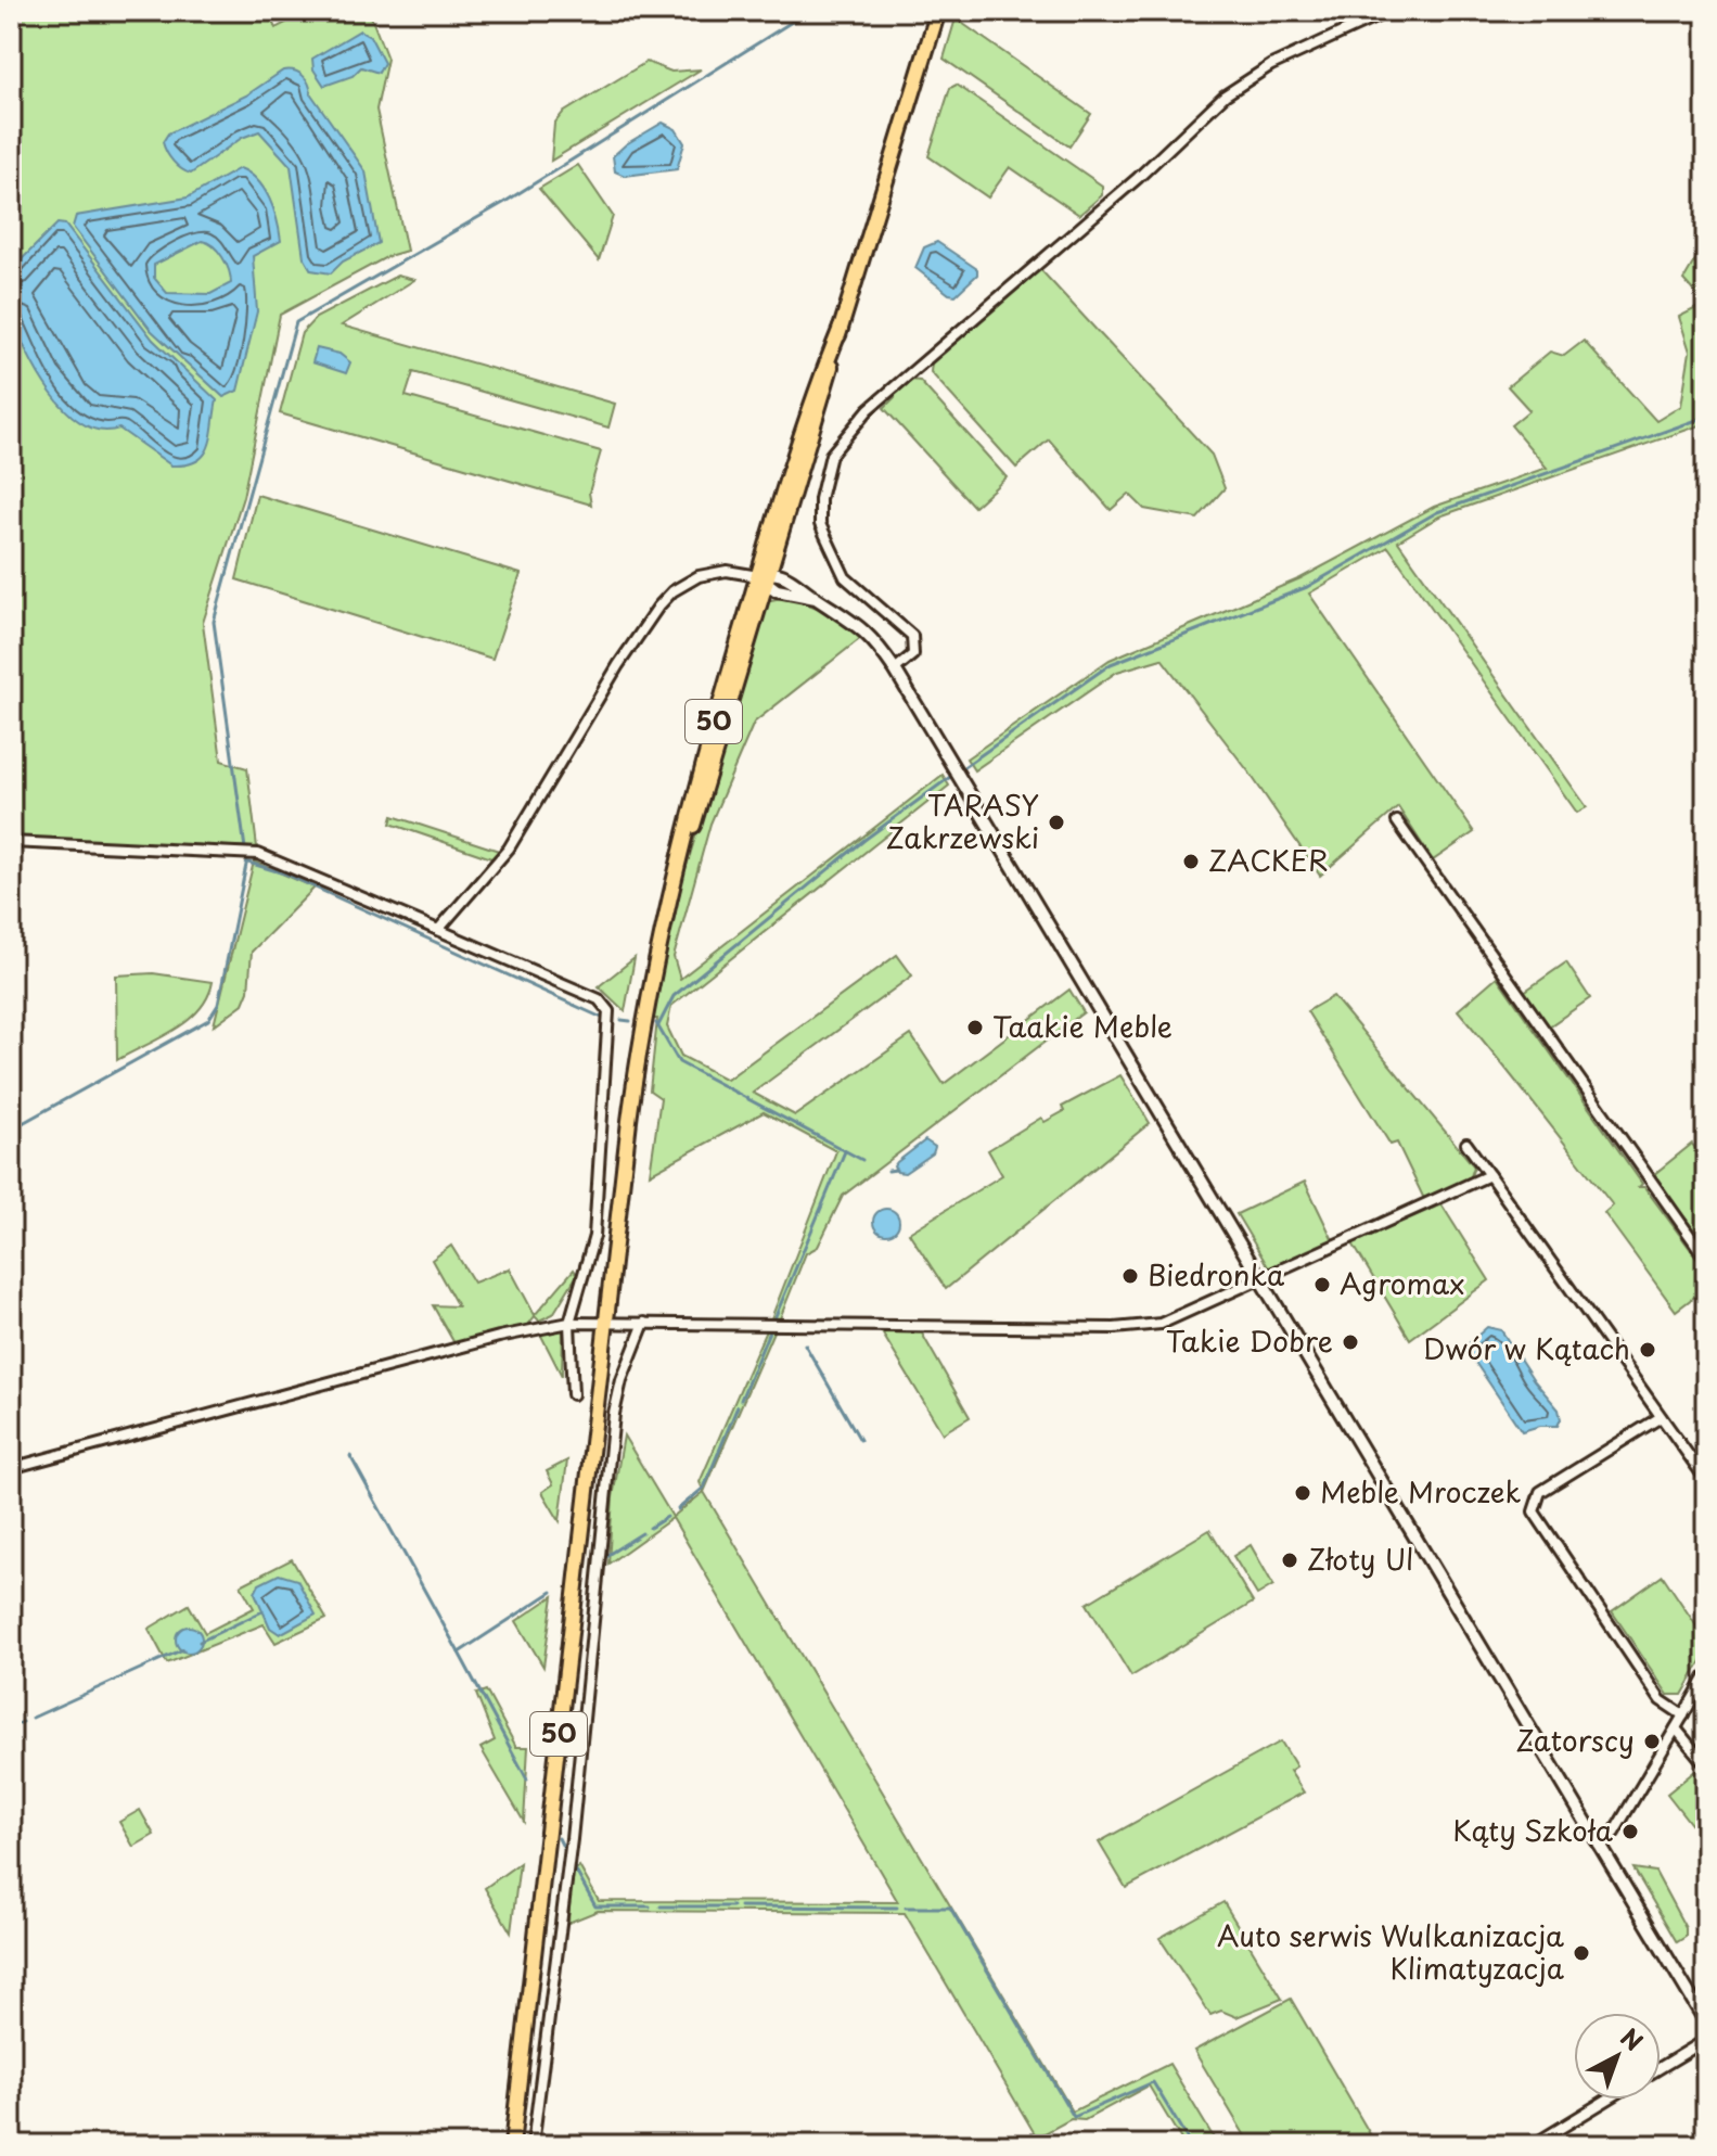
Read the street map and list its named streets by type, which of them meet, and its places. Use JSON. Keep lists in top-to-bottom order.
{
  "streets": {
    "main road": ["50"]
  },
  "places": [
    "TARASY Zakrzewski",
    "ZACKER",
    "Taakie Meble",
    "Biedronka",
    "Agromax",
    "Takie Dobre",
    "Dwór w Kątach",
    "Meble Mroczek",
    "Złoty Ul",
    "Zatorscy",
    "Kąty Szkoła",
    "Auto serwis Wulkanizacja Klimatyzacja"
  ],
  "north": "top right"
}
